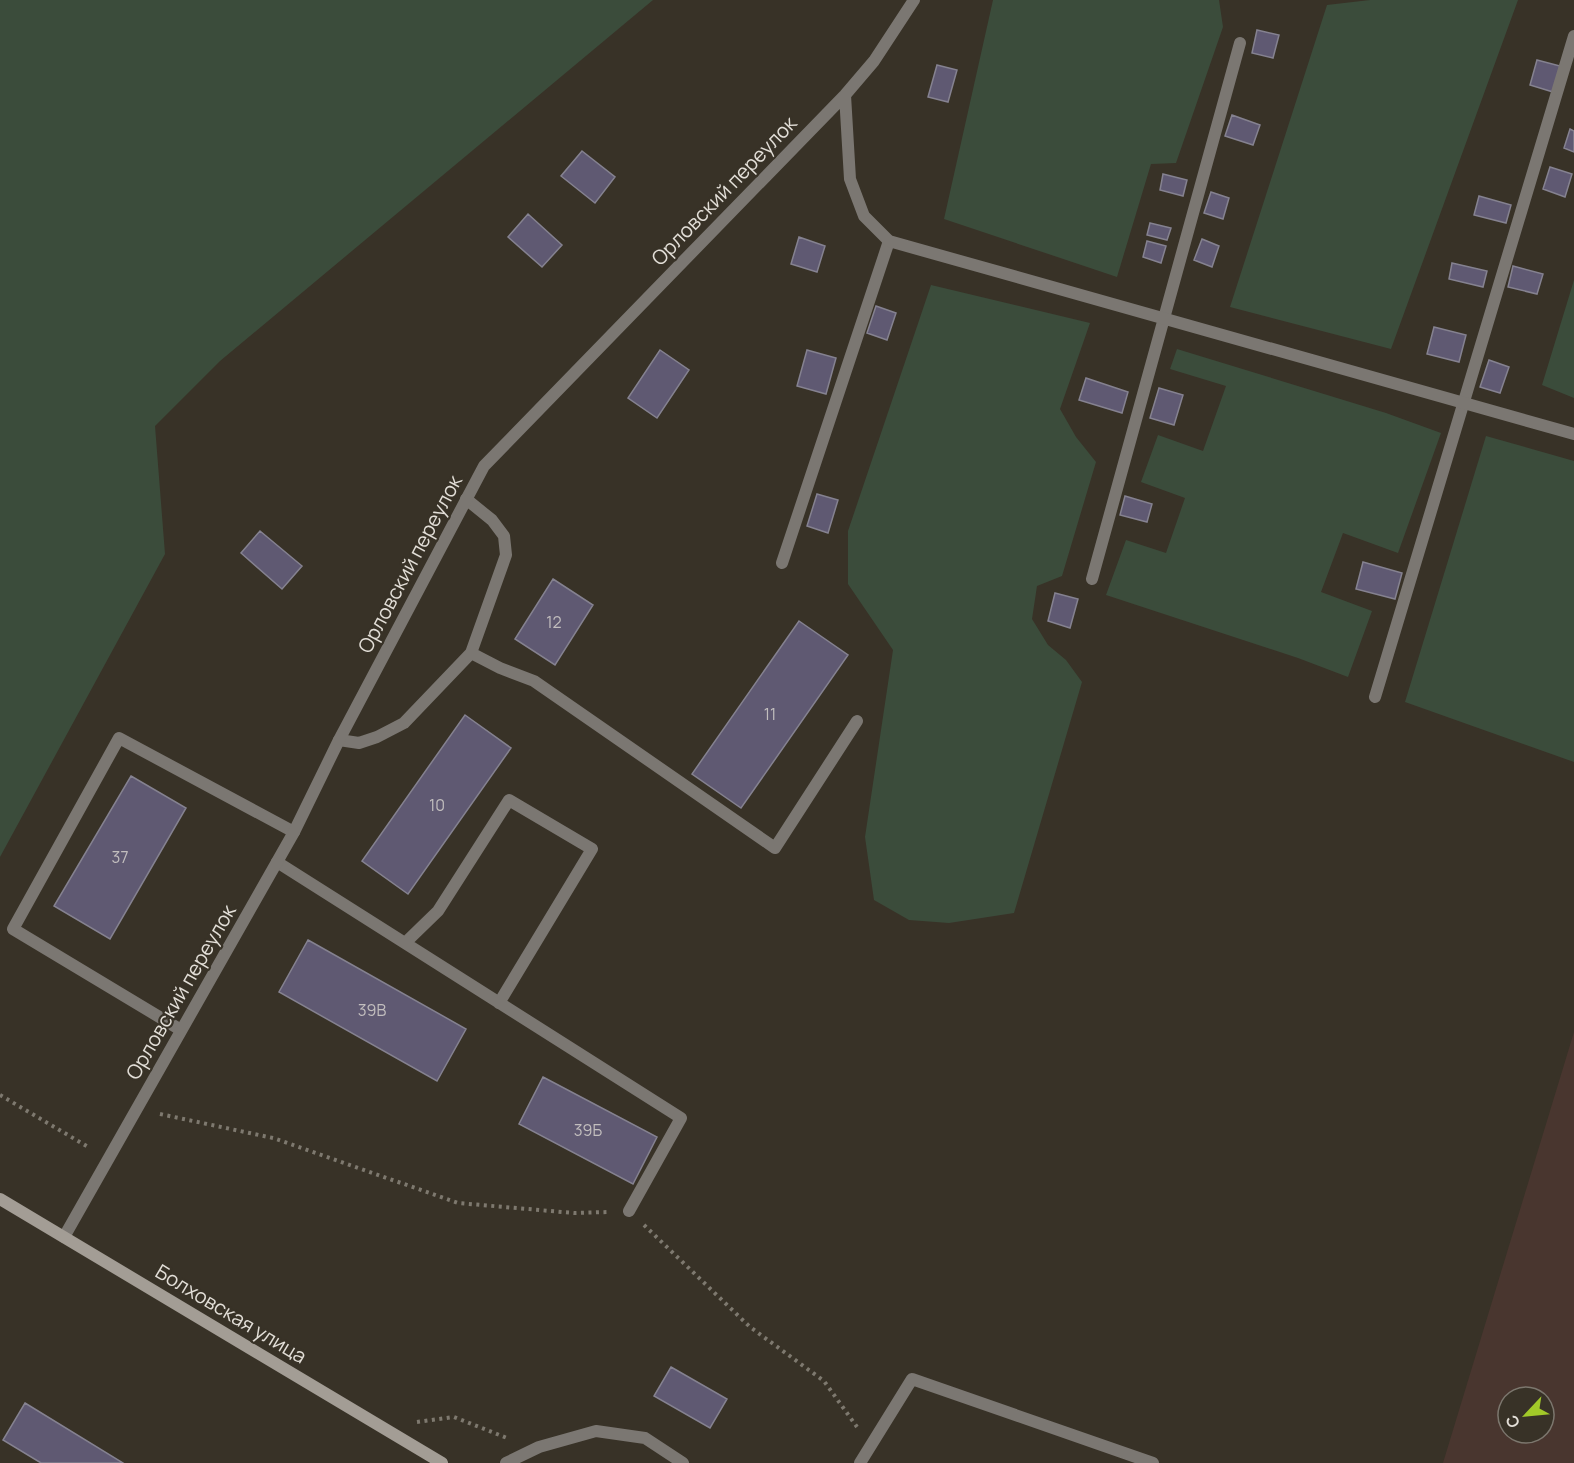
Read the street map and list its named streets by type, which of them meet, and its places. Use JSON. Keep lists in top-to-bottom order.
{
  "streets": {
    "main road": ["Болховская улица"],
    "street": ["Орловский переулок"]
  },
  "crossings": [
    ["Орловский переулок", "Болховская улица"]
  ],
  "house_numbers": [
    "12",
    "11",
    "10",
    "37",
    "39В",
    "39Б"
  ],
  "north": "bottom left"
}
